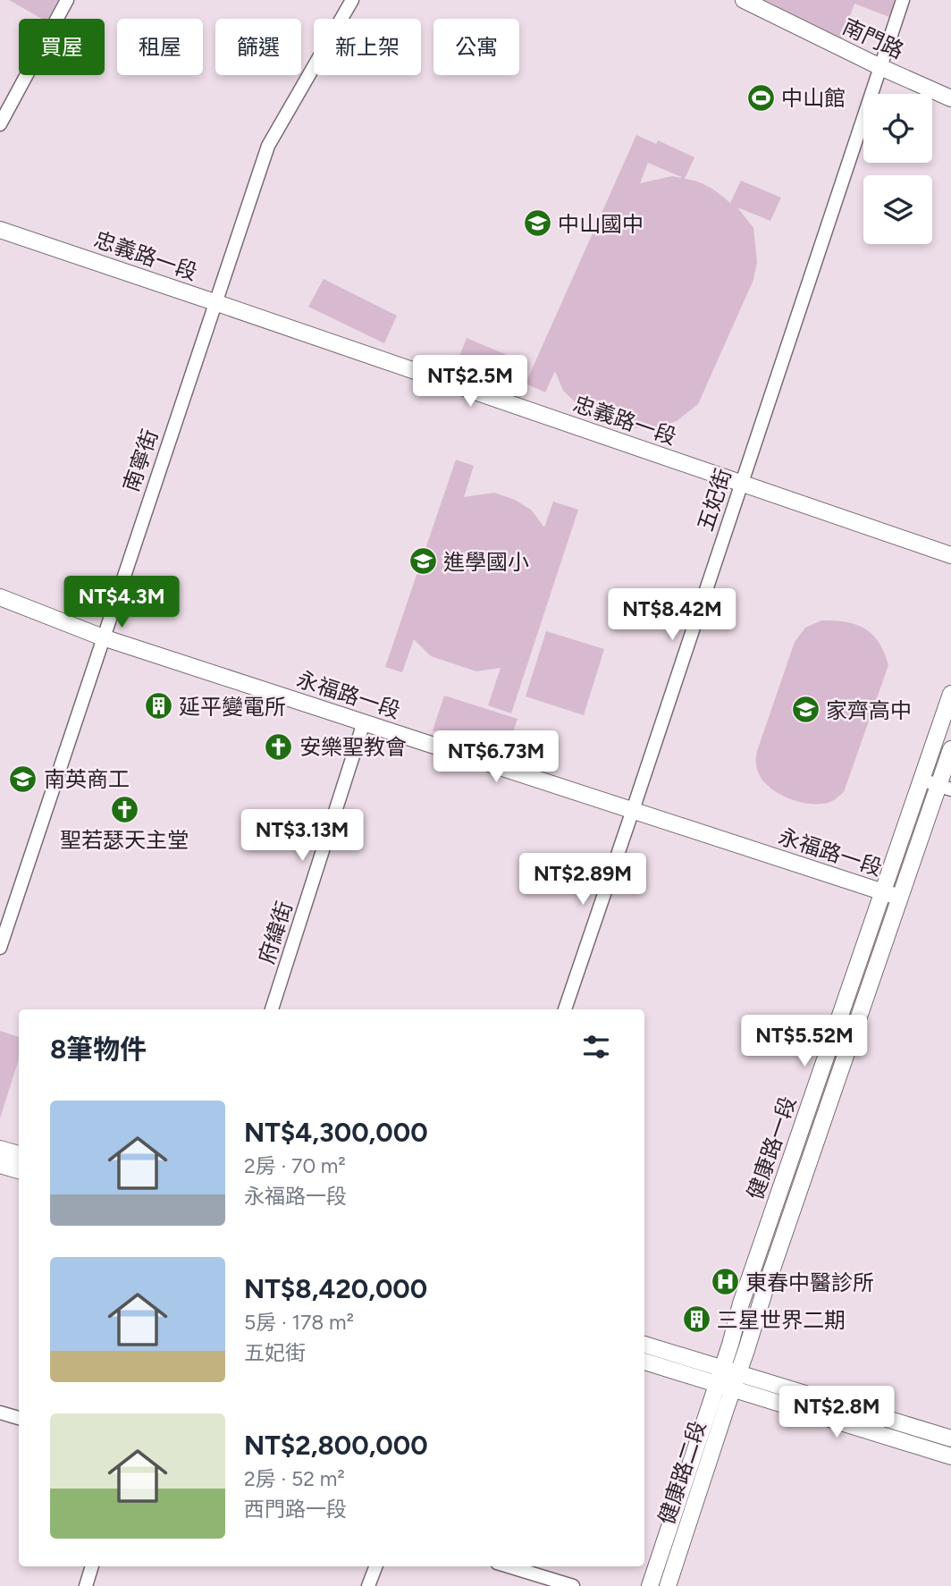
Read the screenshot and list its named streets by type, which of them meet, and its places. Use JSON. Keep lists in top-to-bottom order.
{
  "streets": {
    "street": [
      "南門路",
      "忠義路一段",
      "南寧街",
      "五妃街",
      "永福路一段",
      "府緯街",
      "健康路一段",
      "健康路二段"
    ]
  },
  "crossings": [
    ["南門路", "五妃街"],
    ["忠義路一段", "南寧街"],
    ["忠義路一段", "五妃街"],
    ["南寧街", "永福路一段"],
    ["五妃街", "永福路一段"],
    ["永福路一段", "府緯街"],
    ["永福路一段", "健康路一段"],
    ["健康路一段", "健康路二段"]
  ],
  "places": {
    "sports": ["中山館"],
    "school or university": [
      "中山國中",
      "進學國小",
      "家齊高中",
      "南英商工"
    ],
    "building": ["延平變電所", "三星世界二期"],
    "church": ["安樂聖教會", "聖若瑟天主堂"],
    "hospital": ["東春中醫診所"]
  },
  "page": {
    "chip": [
      "買屋",
      "租屋",
      "篩選",
      "新上架",
      "公寓"
    ],
    "price": [
      "NT$2.5M",
      "NT$4.3M",
      "NT$8.42M",
      "NT$6.73M",
      "NT$3.13M",
      "NT$2.89M",
      "NT$5.52M",
      "NT$2.8M"
    ],
    "heading": "8筆物件",
    "list": [
      {
        "name": "NT$4,300,000",
        "note": "2房 · 70 m² · 永福路一段"
      },
      {
        "name": "NT$8,420,000",
        "note": "5房 · 178 m² · 五妃街"
      },
      {
        "name": "NT$2,800,000",
        "note": "2房 · 52 m² · 西門路一段"
      }
    ]
  }
}
